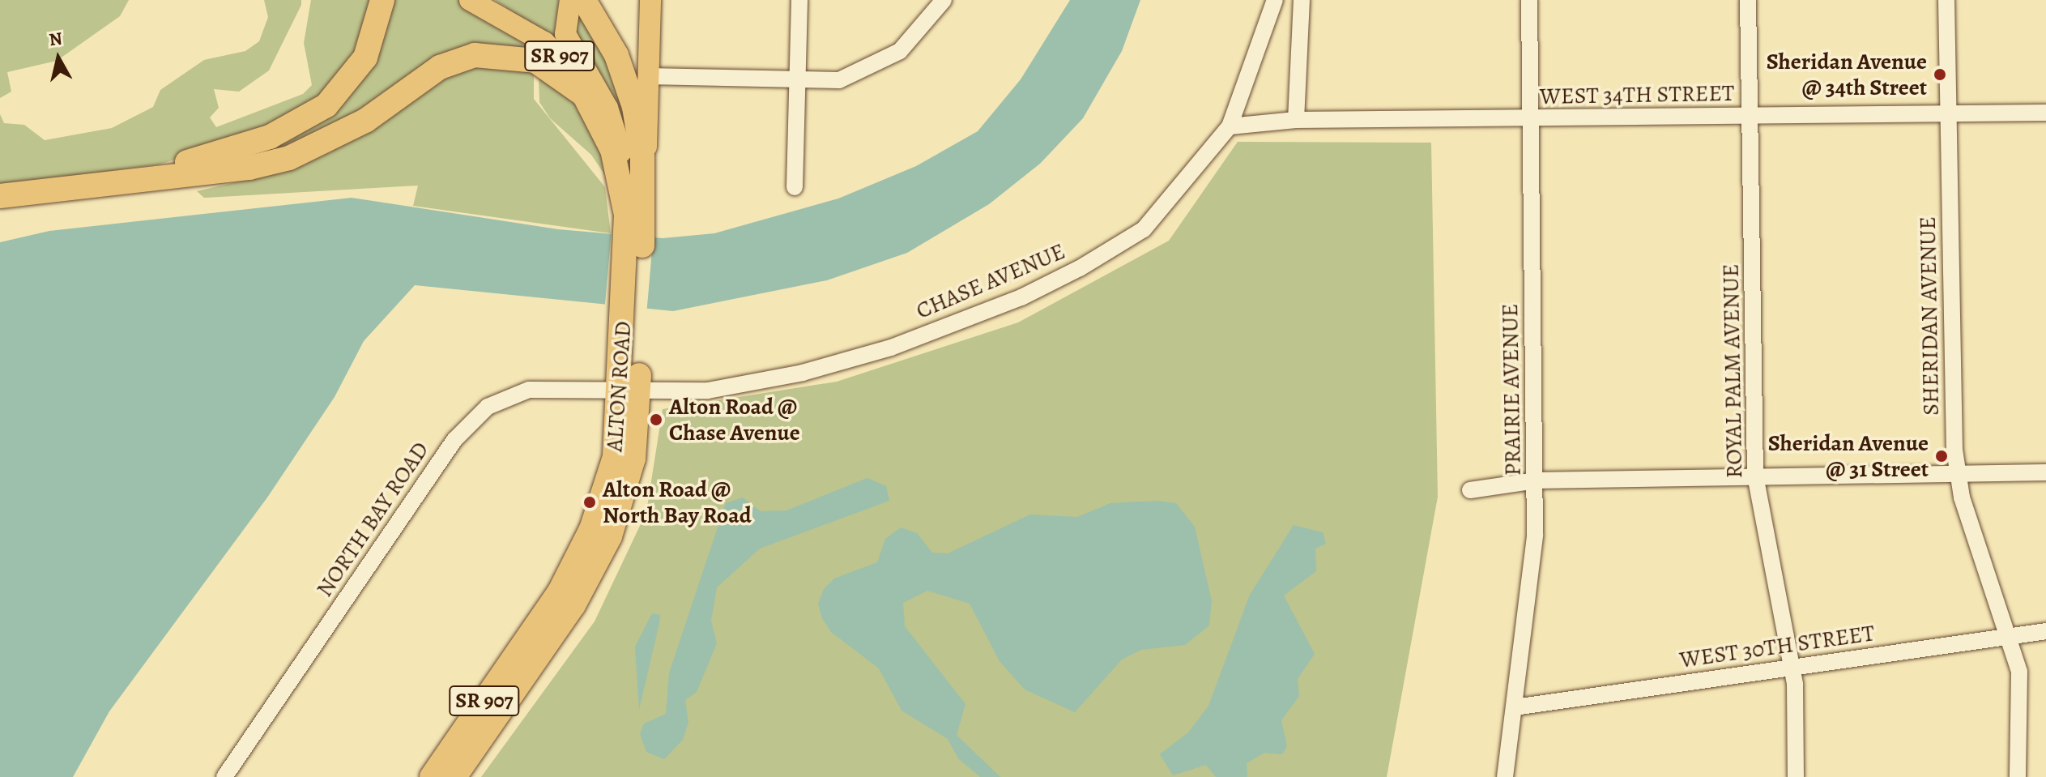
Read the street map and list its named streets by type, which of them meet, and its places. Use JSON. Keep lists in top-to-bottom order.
{
  "streets": {
    "highway": ["SR 907", "ALTON ROAD"],
    "street": [
      "WEST 34TH STREET",
      "CHASE AVENUE",
      "SHERIDAN AVENUE",
      "ROYAL PALM AVENUE",
      "PRAIRIE AVENUE",
      "NORTH BAY ROAD",
      "WEST 30TH STREET"
    ]
  },
  "crossings": [
    ["SR 907", "ALTON ROAD"],
    ["WEST 34TH STREET", "CHASE AVENUE"],
    ["WEST 34TH STREET", "SHERIDAN AVENUE"],
    ["WEST 34TH STREET", "ROYAL PALM AVENUE"],
    ["WEST 34TH STREET", "PRAIRIE AVENUE"],
    ["CHASE AVENUE", "ALTON ROAD"],
    ["CHASE AVENUE", "NORTH BAY ROAD"],
    ["SHERIDAN AVENUE", "WEST 30TH STREET"],
    ["ROYAL PALM AVENUE", "WEST 30TH STREET"],
    ["ALTON ROAD", "NORTH BAY ROAD"],
    ["PRAIRIE AVENUE", "WEST 30TH STREET"]
  ],
  "places": [
    "Sheridan Avenue @ 34th Street",
    "Alton Road @ Chase Avenue",
    "Sheridan Avenue @ 31 Street",
    "Alton Road @ North Bay Road"
  ],
  "north": "top"
}
